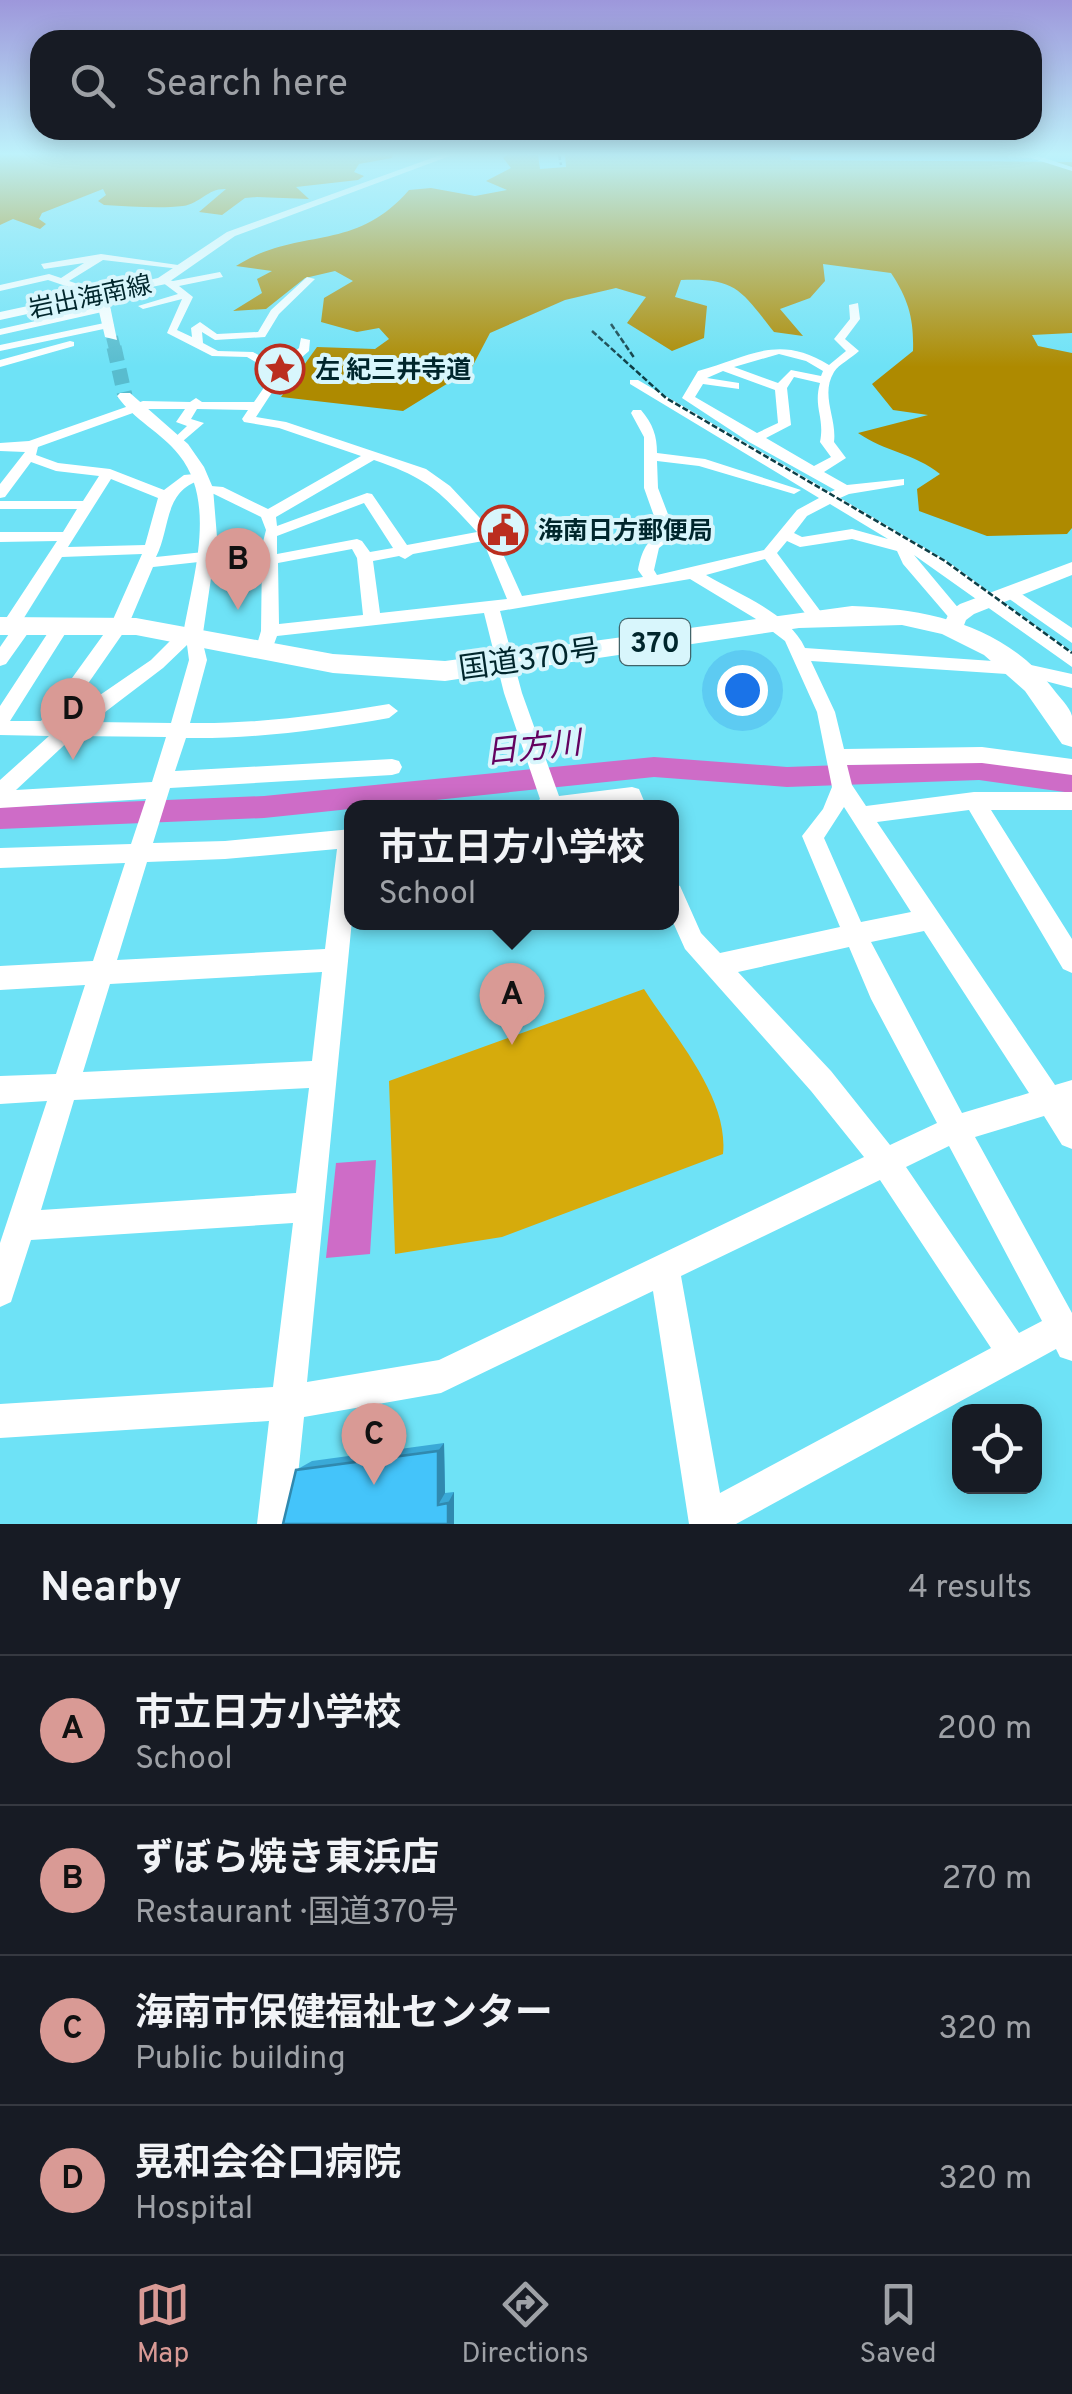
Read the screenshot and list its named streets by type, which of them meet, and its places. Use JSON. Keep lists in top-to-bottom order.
{
  "streets": {
    "highway": ["370", "国道370号"],
    "main road": ["岩出海南線"]
  },
  "water": ["日方川"],
  "places": {
    "place": ["左 紀三井寺道"],
    "public building": ["海南日方郵便局"]
  },
  "page": {
    "search": "Search here",
    "pins": [
      "B",
      "D",
      "A",
      "C"
    ],
    "popup": ["市立日方小学校", "School"],
    "heading": ["Nearby", "4 results"],
    "list": [
      {
        "mark": "A",
        "name": "市立日方小学校",
        "note": "School",
        "value": "200 m"
      },
      {
        "mark": "B",
        "name": "ずぼら焼き東浜店",
        "note": "Restaurant · 国道370号",
        "value": "270 m"
      },
      {
        "mark": "C",
        "name": "海南市保健福祉センター",
        "note": "Public building",
        "value": "320 m"
      },
      {
        "mark": "D",
        "name": "晃和会谷口病院",
        "note": "Hospital",
        "value": "320 m"
      }
    ],
    "nav": ["Map", "Directions", "Saved"]
  }
}
